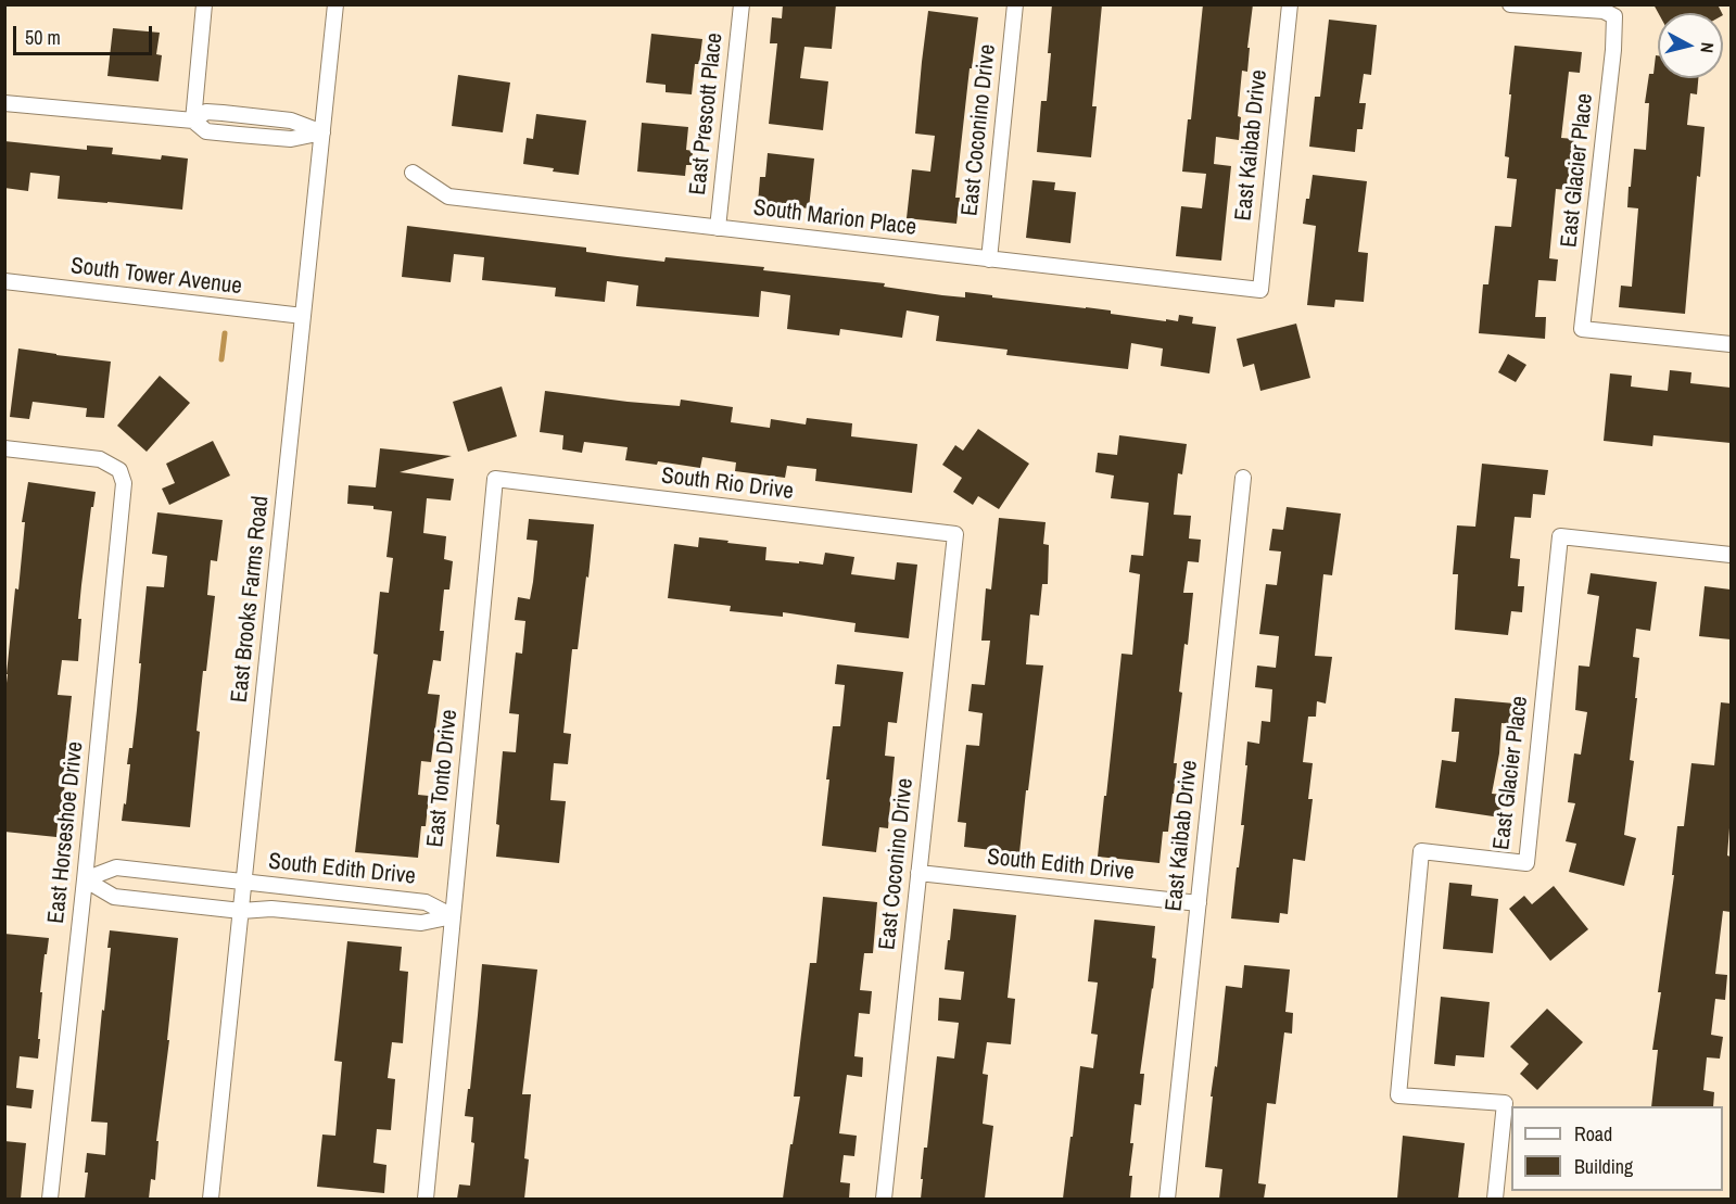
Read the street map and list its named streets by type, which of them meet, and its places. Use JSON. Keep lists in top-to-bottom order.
{
  "streets": {
    "street": [
      "East Prescott Place",
      "East Coconino Drive",
      "East Kaibab Drive",
      "East Glacier Place",
      "South Marion Place",
      "South Tower Avenue",
      "South Rio Drive",
      "East Brooks Farms Road",
      "East Tonto Drive",
      "East Horseshoe Drive",
      "South Edith Drive"
    ]
  },
  "crossings": [
    ["East Prescott Place", "South Marion Place"],
    ["East Coconino Drive", "South Marion Place"],
    ["East Coconino Drive", "South Rio Drive"],
    ["East Coconino Drive", "South Edith Drive"],
    ["East Kaibab Drive", "South Marion Place"],
    ["East Kaibab Drive", "South Edith Drive"],
    ["South Tower Avenue", "East Brooks Farms Road"],
    ["South Rio Drive", "East Tonto Drive"],
    ["East Brooks Farms Road", "South Edith Drive"],
    ["East Tonto Drive", "South Edith Drive"],
    ["East Horseshoe Drive", "South Edith Drive"]
  ],
  "legend": ["Road", "Building"],
  "scale_bar": "50 m",
  "north": "right"
}
